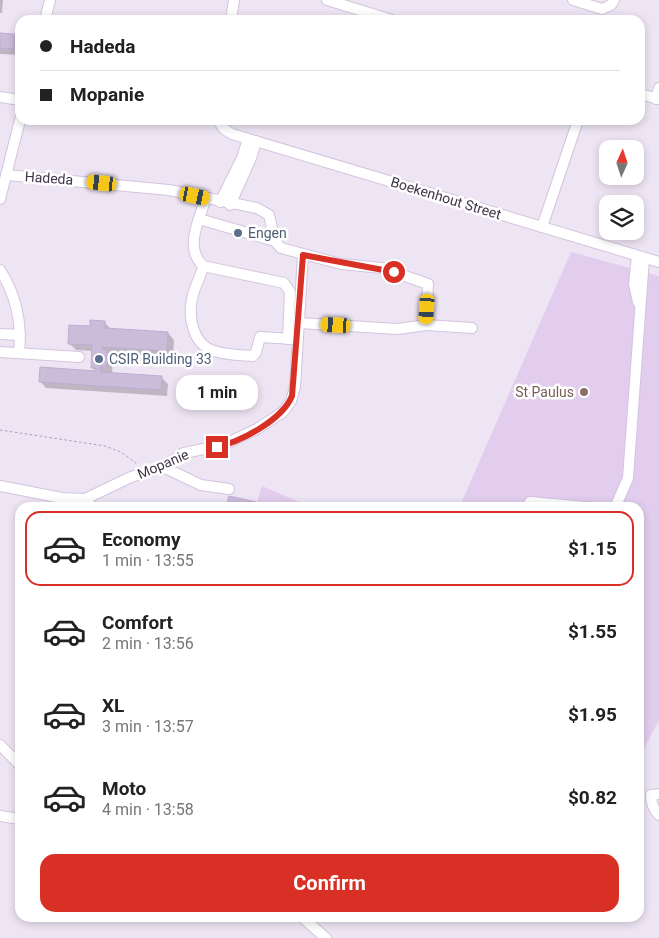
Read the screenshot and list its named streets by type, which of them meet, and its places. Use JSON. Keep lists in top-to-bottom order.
{
  "streets": {
    "street": ["Hadeda", "Boekenhout Street", "Mopanie"]
  },
  "places": ["Engen", "CSIR Building 33", "St Paulus"],
  "north": "top",
  "page": {
    "banner": ["Hadeda", "Mopanie"],
    "bubble": "1 min",
    "list": [
      {
        "name": "Economy",
        "note": "1 min · 13:55",
        "value": "$1.15"
      },
      {
        "name": "Comfort",
        "note": "2 min · 13:56",
        "value": "$1.55"
      },
      {
        "name": "XL",
        "note": "3 min · 13:57",
        "value": "$1.95"
      },
      {
        "name": "Moto",
        "note": "4 min · 13:58",
        "value": "$0.82"
      }
    ],
    "buttons": "Confirm"
  }
}
